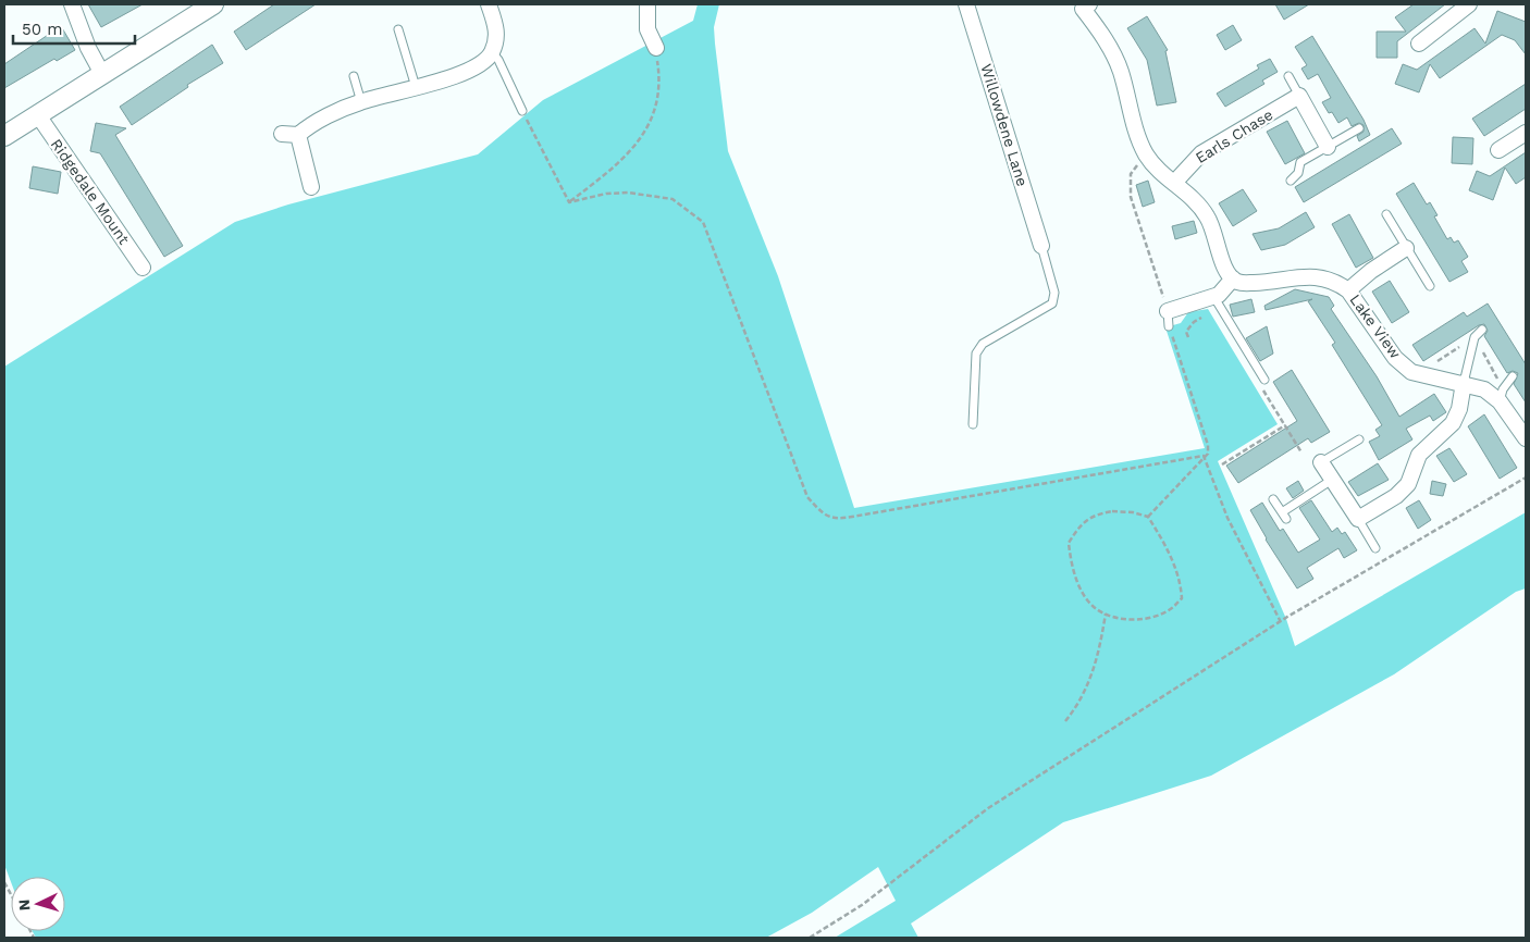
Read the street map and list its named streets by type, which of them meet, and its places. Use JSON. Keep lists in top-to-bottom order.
{
  "streets": {
    "street": [
      "Willowdene Lane",
      "Earls Chase",
      "Ridgedale Mount",
      "Lake View"
    ]
  },
  "scale_bar": "50 m",
  "north": "left"
}
